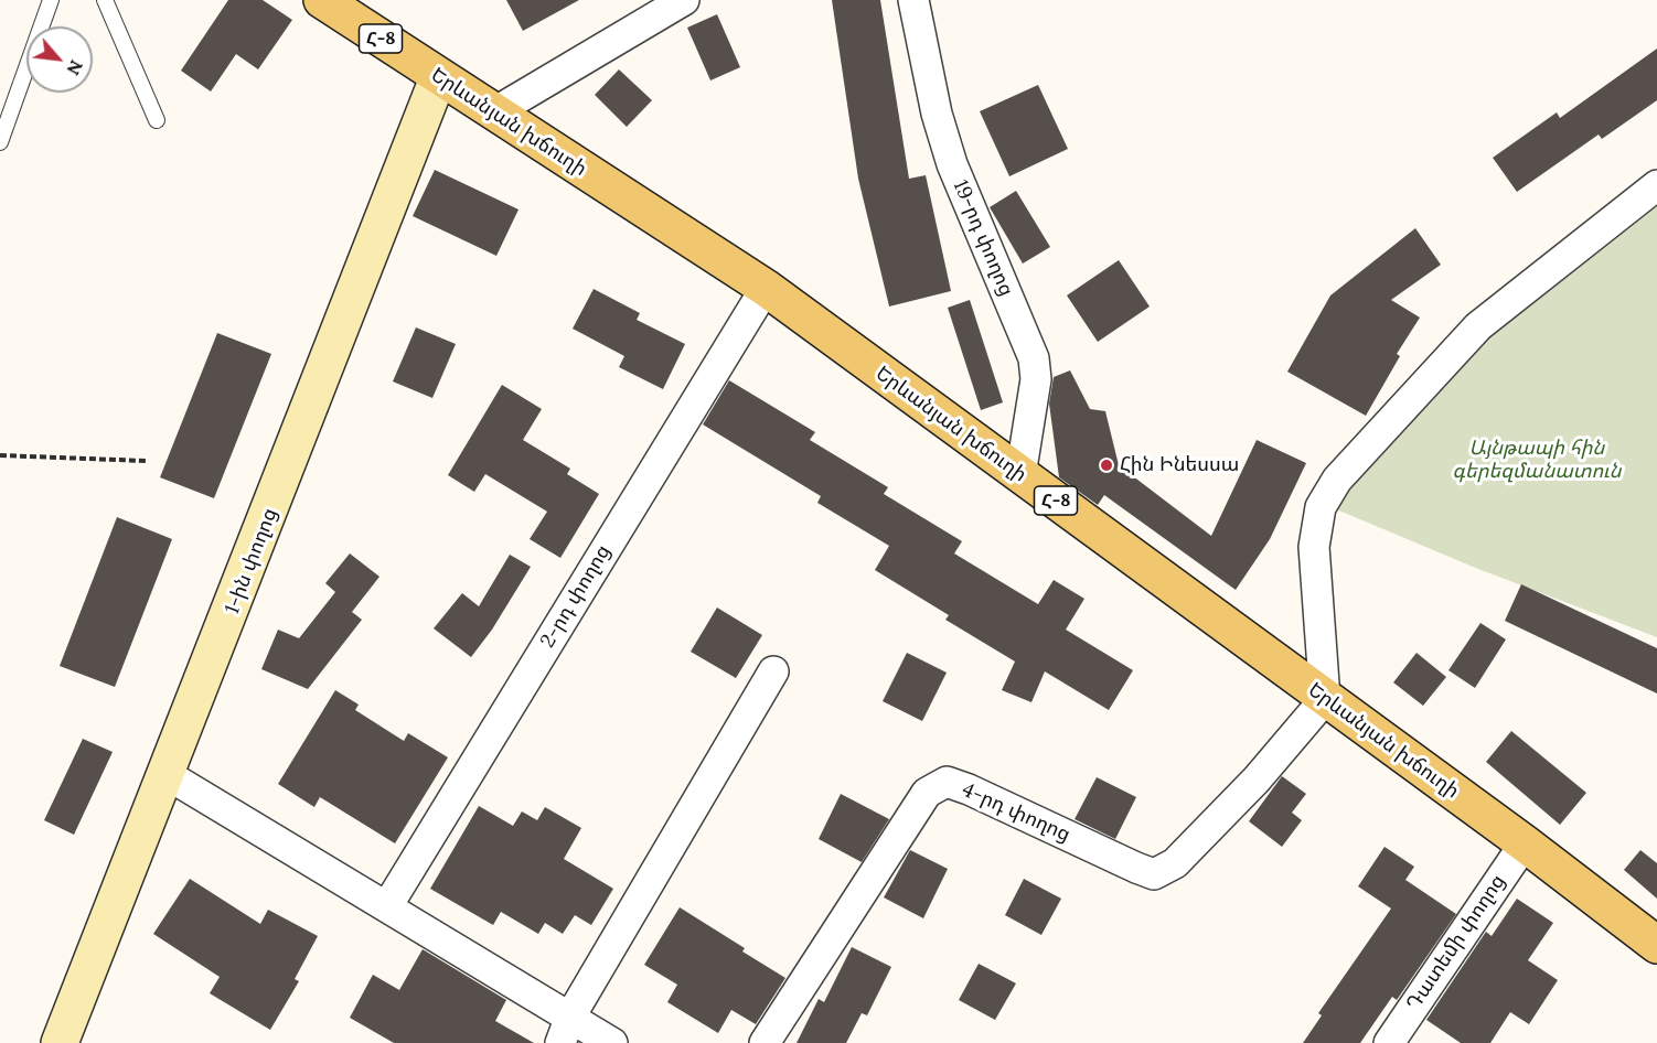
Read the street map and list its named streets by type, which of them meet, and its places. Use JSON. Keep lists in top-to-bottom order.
{
  "streets": {
    "main road": ["Հ-8", "Երևանյան խճուղի", "1-ին փողոց"],
    "street": [
      "19-րդ փողոց",
      "2-րդ փողոց",
      "4-րդ փողոց",
      "Դատեմի փողոց"
    ]
  },
  "crossings": [
    ["Երևանյան խճուղի", "19-րդ փողոց"],
    ["Երևանյան խճուղի", "1-ին փողոց"],
    ["Երևանյան խճուղի", "2-րդ փողոց"],
    ["Երևանյան խճուղի", "4-րդ փողոց"],
    ["Երևանյան խճուղի", "Դատեմի փողոց"]
  ],
  "parks": ["Այնթապի հին գերեզմանատուն"],
  "places": ["Հին Ինեսսա"],
  "north": "bottom right"
}
